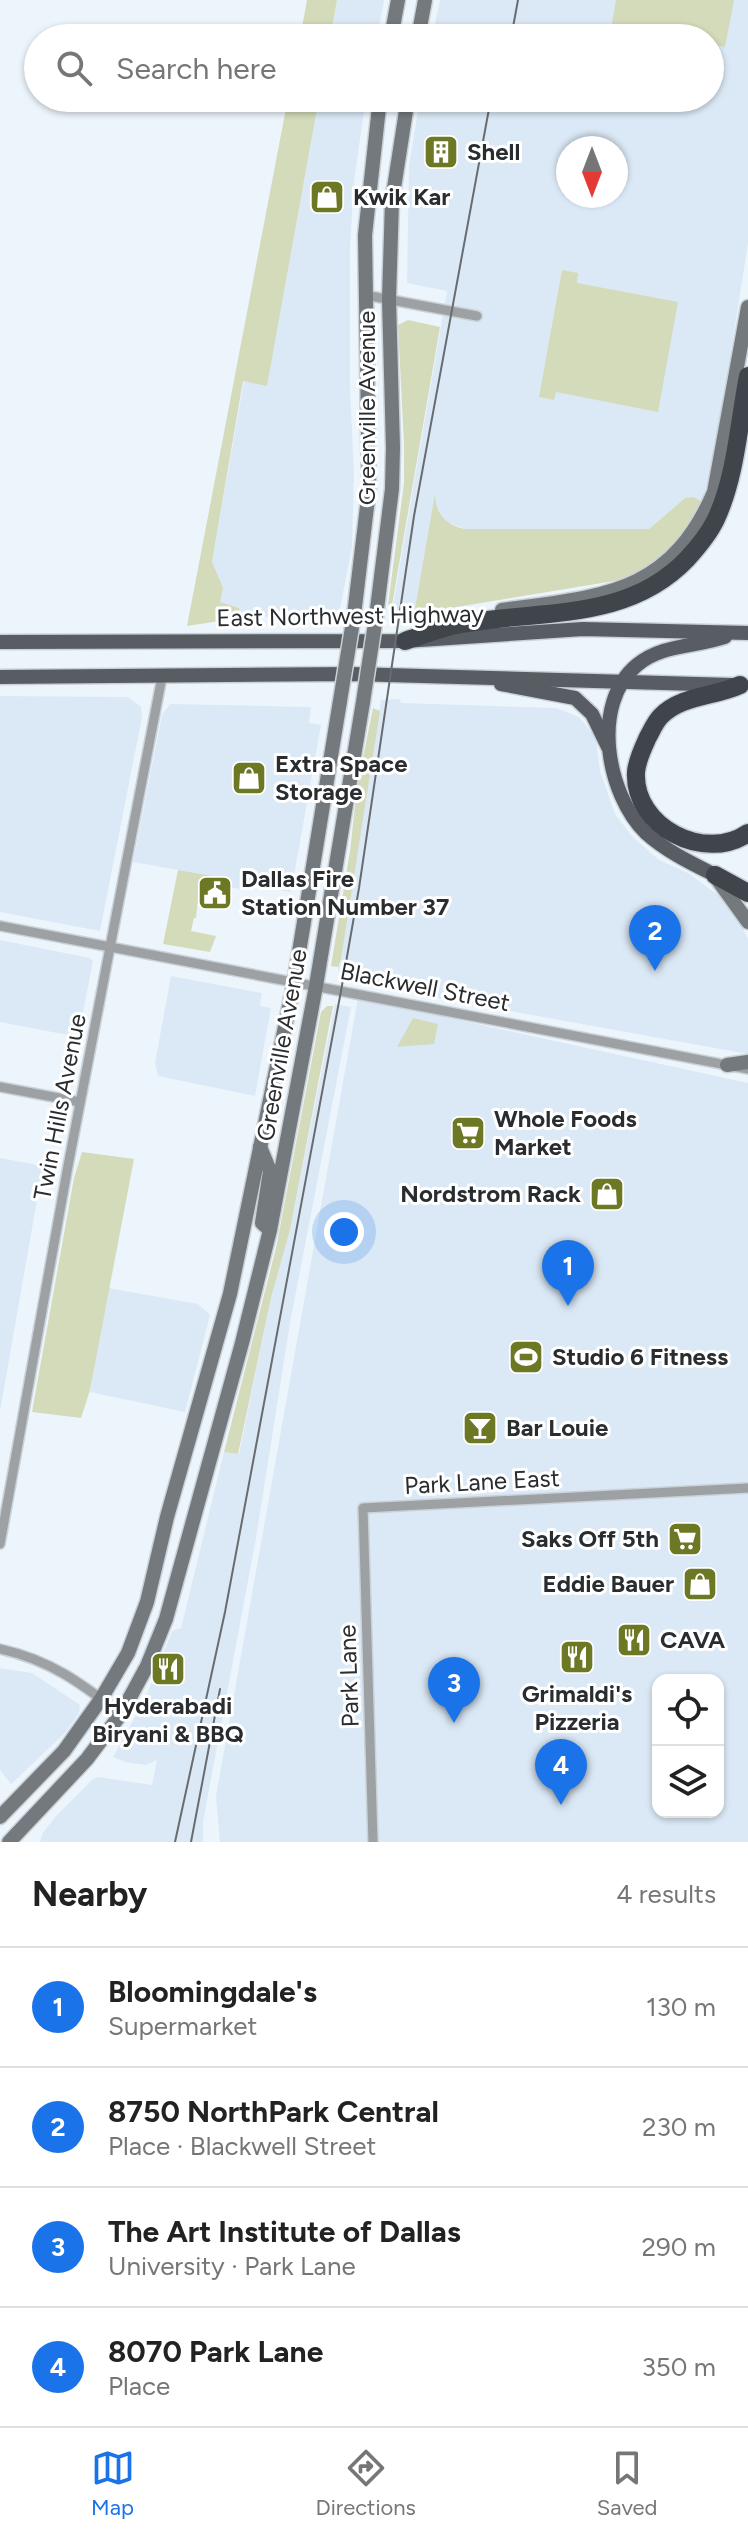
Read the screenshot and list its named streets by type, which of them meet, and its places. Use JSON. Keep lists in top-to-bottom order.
{
  "streets": {
    "main road": ["Greenville Avenue", "East Northwest Highway"],
    "street": [
      "Blackwell Street",
      "Twin Hills Avenue",
      "Park Lane East",
      "Park Lane"
    ]
  },
  "crossings": [
    ["Greenville Avenue", "Blackwell Street"],
    ["Blackwell Street", "Twin Hills Avenue"],
    ["Park Lane East", "Park Lane"]
  ],
  "places": {
    "building": ["Shell"],
    "shop": [
      "Kwik Kar",
      "Extra Space Storage",
      "Nordstrom Rack",
      "Eddie Bauer"
    ],
    "public building": ["Dallas Fire Station Number 37"],
    "supermarket": ["Whole Foods Market", "Saks Off 5th"],
    "sports": ["Studio 6 Fitness"],
    "bar": ["Bar Louie"],
    "restaurant": ["CAVA", "Grimaldi's Pizzeria", "Hyderabadi Biryani & BBQ"]
  },
  "north": "bottom",
  "page": {
    "search": "Search here",
    "pins": [
      "2",
      "1",
      "3",
      "4"
    ],
    "heading": ["Nearby", "4 results"],
    "list": [
      {
        "mark": "1",
        "name": "Bloomingdale's",
        "note": "Supermarket",
        "value": "130 m"
      },
      {
        "mark": "2",
        "name": "8750 NorthPark Central",
        "note": "Place · Blackwell Street",
        "value": "230 m"
      },
      {
        "mark": "3",
        "name": "The Art Institute of Dallas",
        "note": "University · Park Lane",
        "value": "290 m"
      },
      {
        "mark": "4",
        "name": "8070 Park Lane",
        "note": "Place",
        "value": "350 m"
      }
    ],
    "nav": ["Map", "Directions", "Saved"]
  }
}
